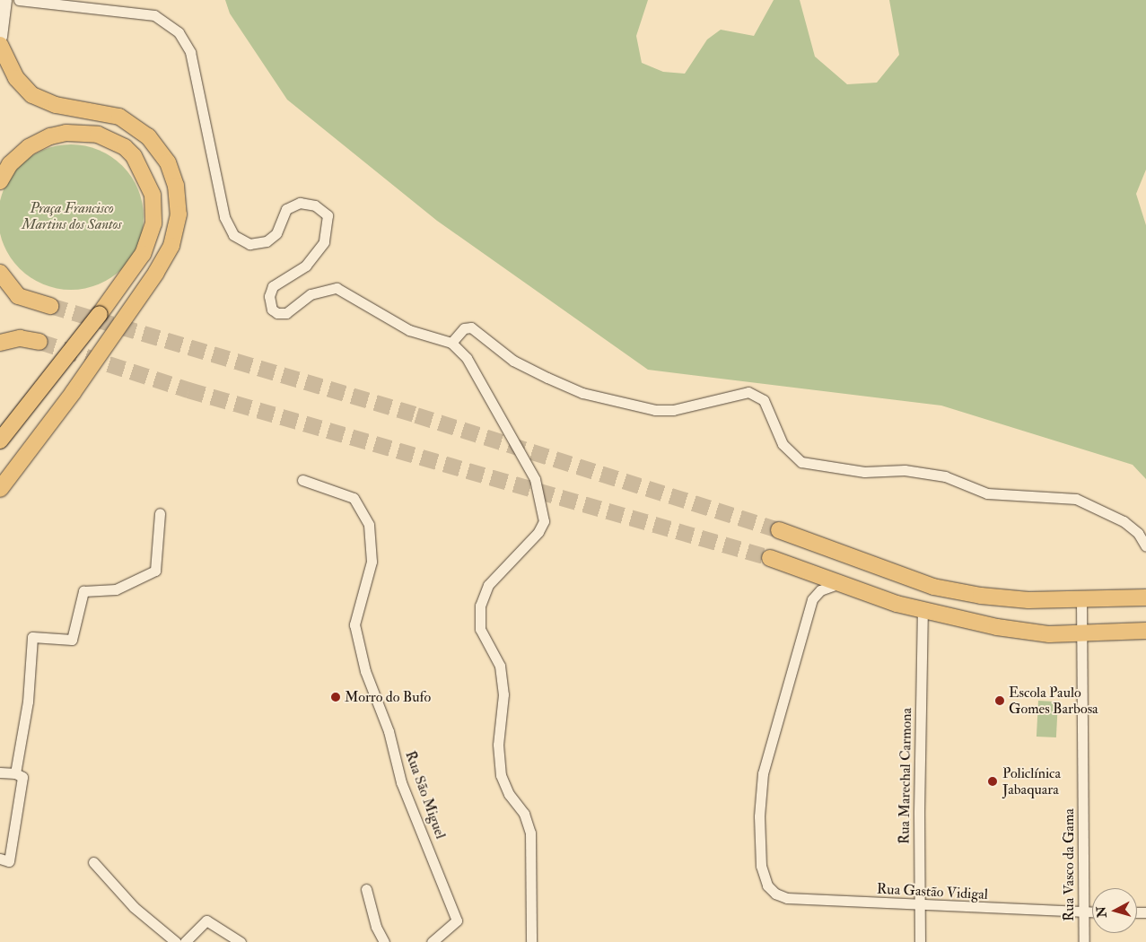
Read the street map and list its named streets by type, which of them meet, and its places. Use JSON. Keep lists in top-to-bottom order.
{
  "streets": {
    "street": [
      "Rua Marechal Carmona",
      "Rua São Miguel",
      "Rua Vasco da Gama",
      "Rua Gastão Vidigal"
    ]
  },
  "crossings": [
    ["Rua Marechal Carmona", "Rua Gastão Vidigal"],
    ["Rua Vasco da Gama", "Rua Gastão Vidigal"]
  ],
  "parks": ["Praça Francisco Martins dos Santos"],
  "places": ["Morro do Bufo", "Escola Paulo Gomes Barbosa", "Policlínica Jabaquara"],
  "north": "left"
}
